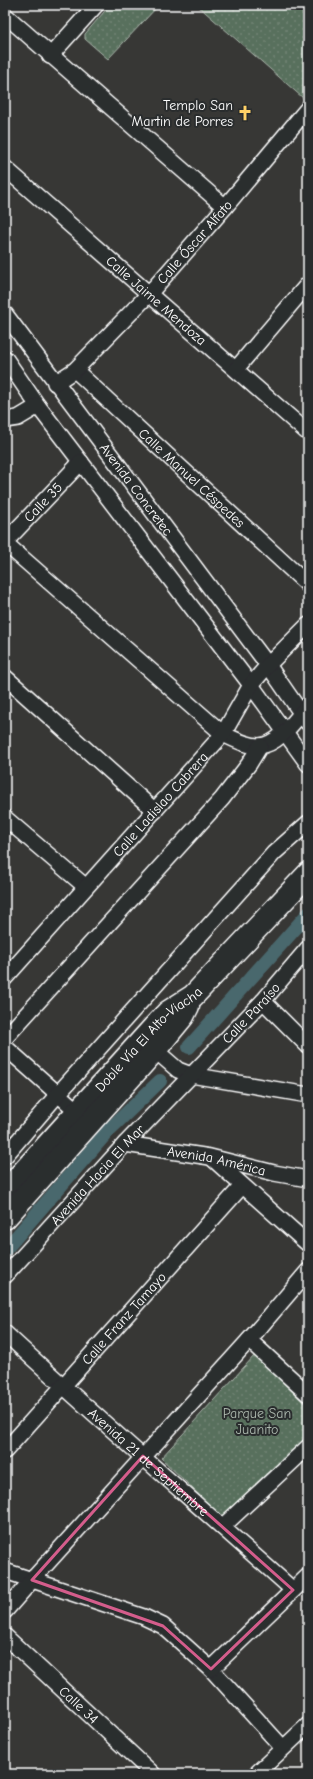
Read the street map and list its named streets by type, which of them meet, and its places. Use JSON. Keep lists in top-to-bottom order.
{
  "streets": {
    "highway": ["Doble Vía El Alto-Viacha"],
    "street": [
      "Calle Óscar Alfato",
      "Calle Jaime Mendoza",
      "Calle Manuel Céspedes",
      "Avenida Concretec",
      "Calle 35",
      "Calle Ladislao Cabrera",
      "Calle Paraíso",
      "Avenida América",
      "Avenida Hacia El Mar",
      "Calle Franz Tamayo",
      "Avenida 21 de Septiembre",
      "Calle 34"
    ]
  },
  "crossings": [
    ["Calle Óscar Alfato", "Calle Jaime Mendoza"],
    ["Calle Óscar Alfato", "Calle Manuel Céspedes"],
    ["Calle Óscar Alfato", "Avenida Concretec"],
    ["Avenida Concretec", "Calle Ladislao Cabrera"],
    ["Calle Paraíso", "Avenida Hacia El Mar"],
    ["Avenida América", "Avenida Hacia El Mar"],
    ["Calle Franz Tamayo", "Avenida 21 de Septiembre"]
  ],
  "parks": ["Parque San Juanito"],
  "places": {
    "church": ["Templo San Martin de Porres"]
  }
}
